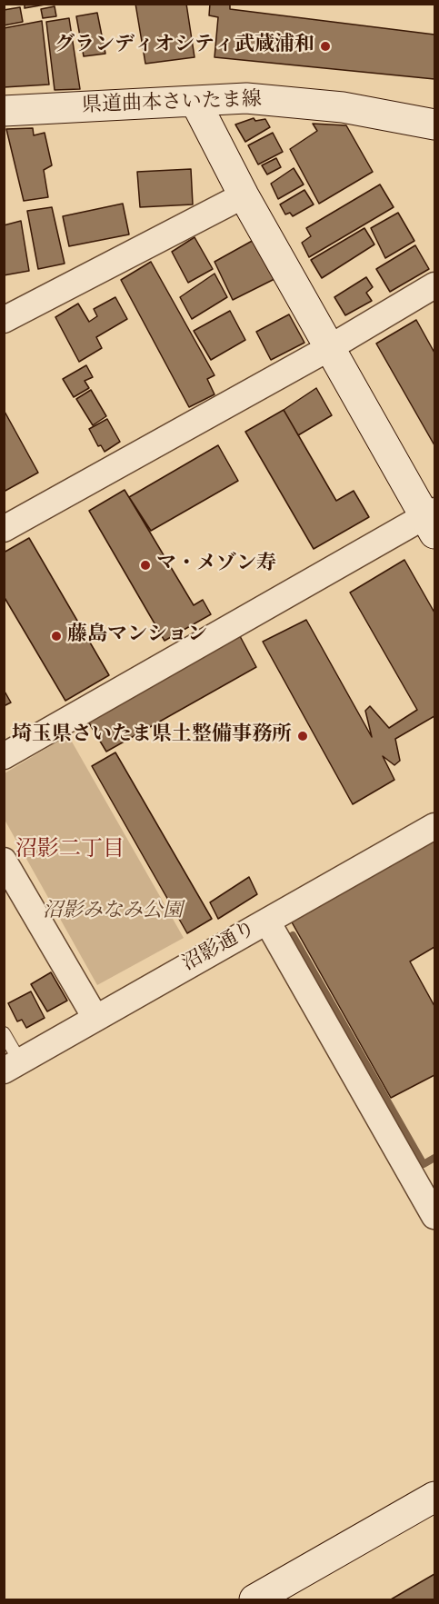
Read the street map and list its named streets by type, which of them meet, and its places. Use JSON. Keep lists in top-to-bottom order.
{
  "streets": {
    "street": ["県道曲本さいたま線", "沼影通り"]
  },
  "districts": ["沼影二丁目"],
  "parks": ["沼影みなみ公園"],
  "places": [
    "グランディオシティ武蔵浦和",
    "マ・メゾン寿",
    "藤島マンション",
    "埼玉県さいたま県土整備事務所"
  ]
}
